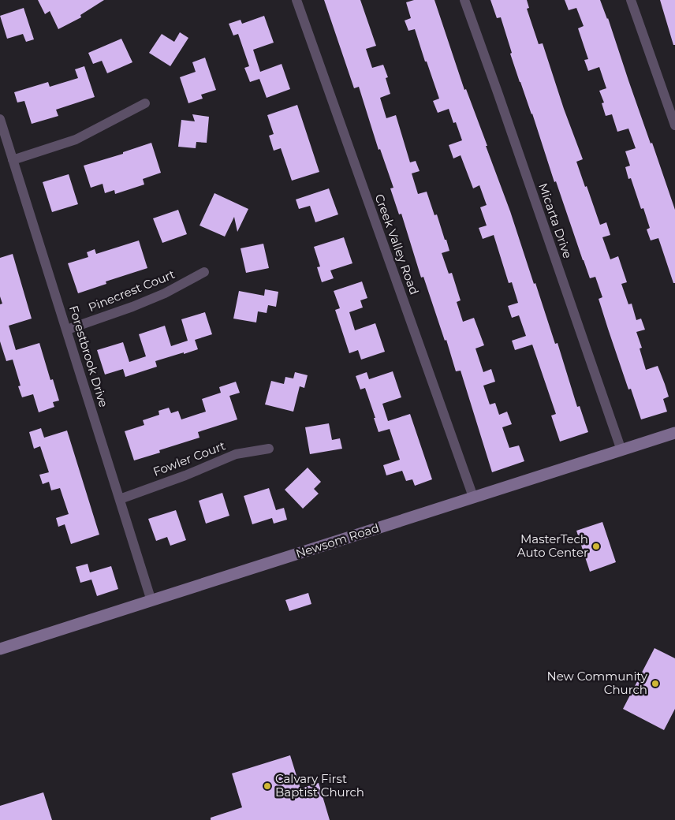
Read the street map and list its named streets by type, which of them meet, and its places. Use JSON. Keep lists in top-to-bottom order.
{
  "streets": {
    "street": [
      "Micarta Drive",
      "Creek Valley Road",
      "Pinecrest Court",
      "Forestbrook Drive",
      "Fowler Court",
      "Newsom Road"
    ]
  },
  "crossings": [
    ["Micarta Drive", "Newsom Road"],
    ["Creek Valley Road", "Newsom Road"],
    ["Pinecrest Court", "Forestbrook Drive"],
    ["Forestbrook Drive", "Fowler Court"],
    ["Forestbrook Drive", "Newsom Road"]
  ],
  "places": ["MasterTech Auto Center", "New Community Church", "Calvary First Baptist Church"]
}
